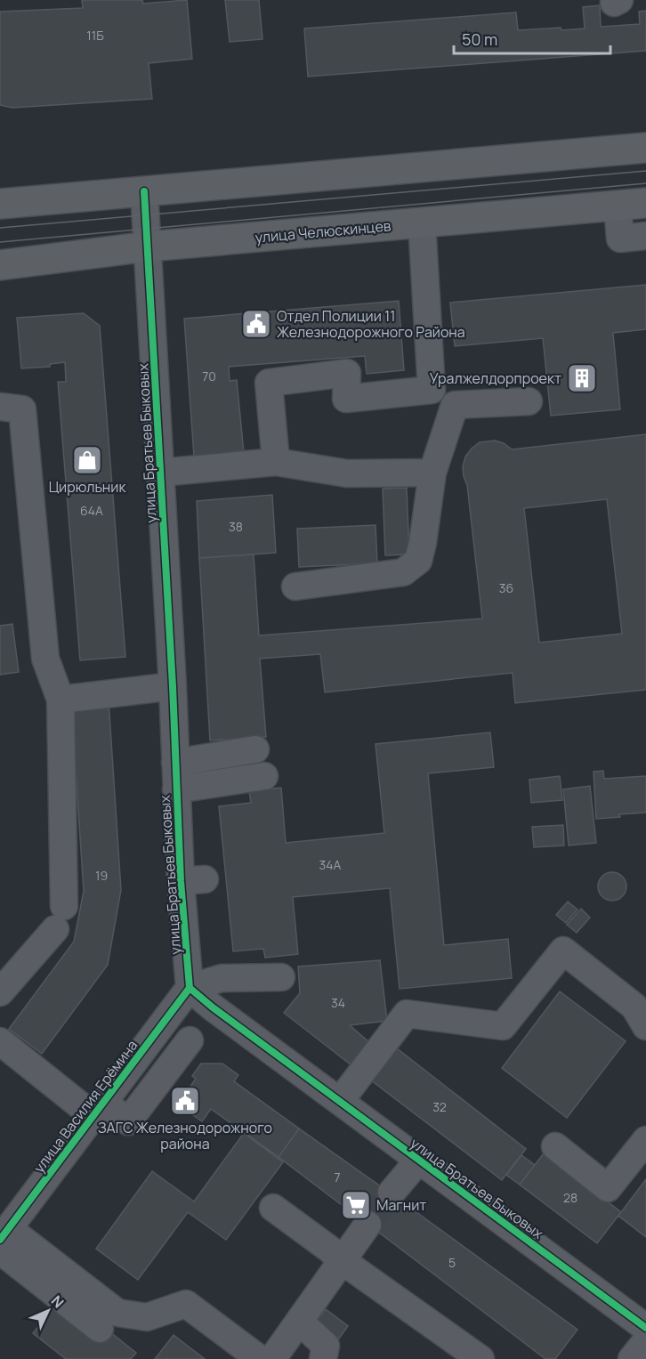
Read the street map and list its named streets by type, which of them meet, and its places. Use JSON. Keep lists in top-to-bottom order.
{
  "streets": {
    "main road": ["улица Челюскинцев"],
    "street": ["улица Братьев Быковых", "улица Василия Ерёмина"]
  },
  "crossings": [
    ["улица Челюскинцев", "улица Братьев Быковых"],
    ["улица Братьев Быковых", "улица Василия Ерёмина"]
  ],
  "places": {
    "public building": ["Отдел Полиции 11 Железнодорожного Района", "ЗАГС Железнодорожного района"],
    "building": ["Уралжелдорпроект"],
    "shop": ["Цирюльник"],
    "supermarket": ["Магнит"]
  },
  "house_numbers": [
    "11Б",
    "70",
    "64А",
    "38",
    "36",
    "34А",
    "19",
    "34",
    "32",
    "7",
    "28",
    "5"
  ],
  "scale_bar": "50 m",
  "north": "top right"
}
